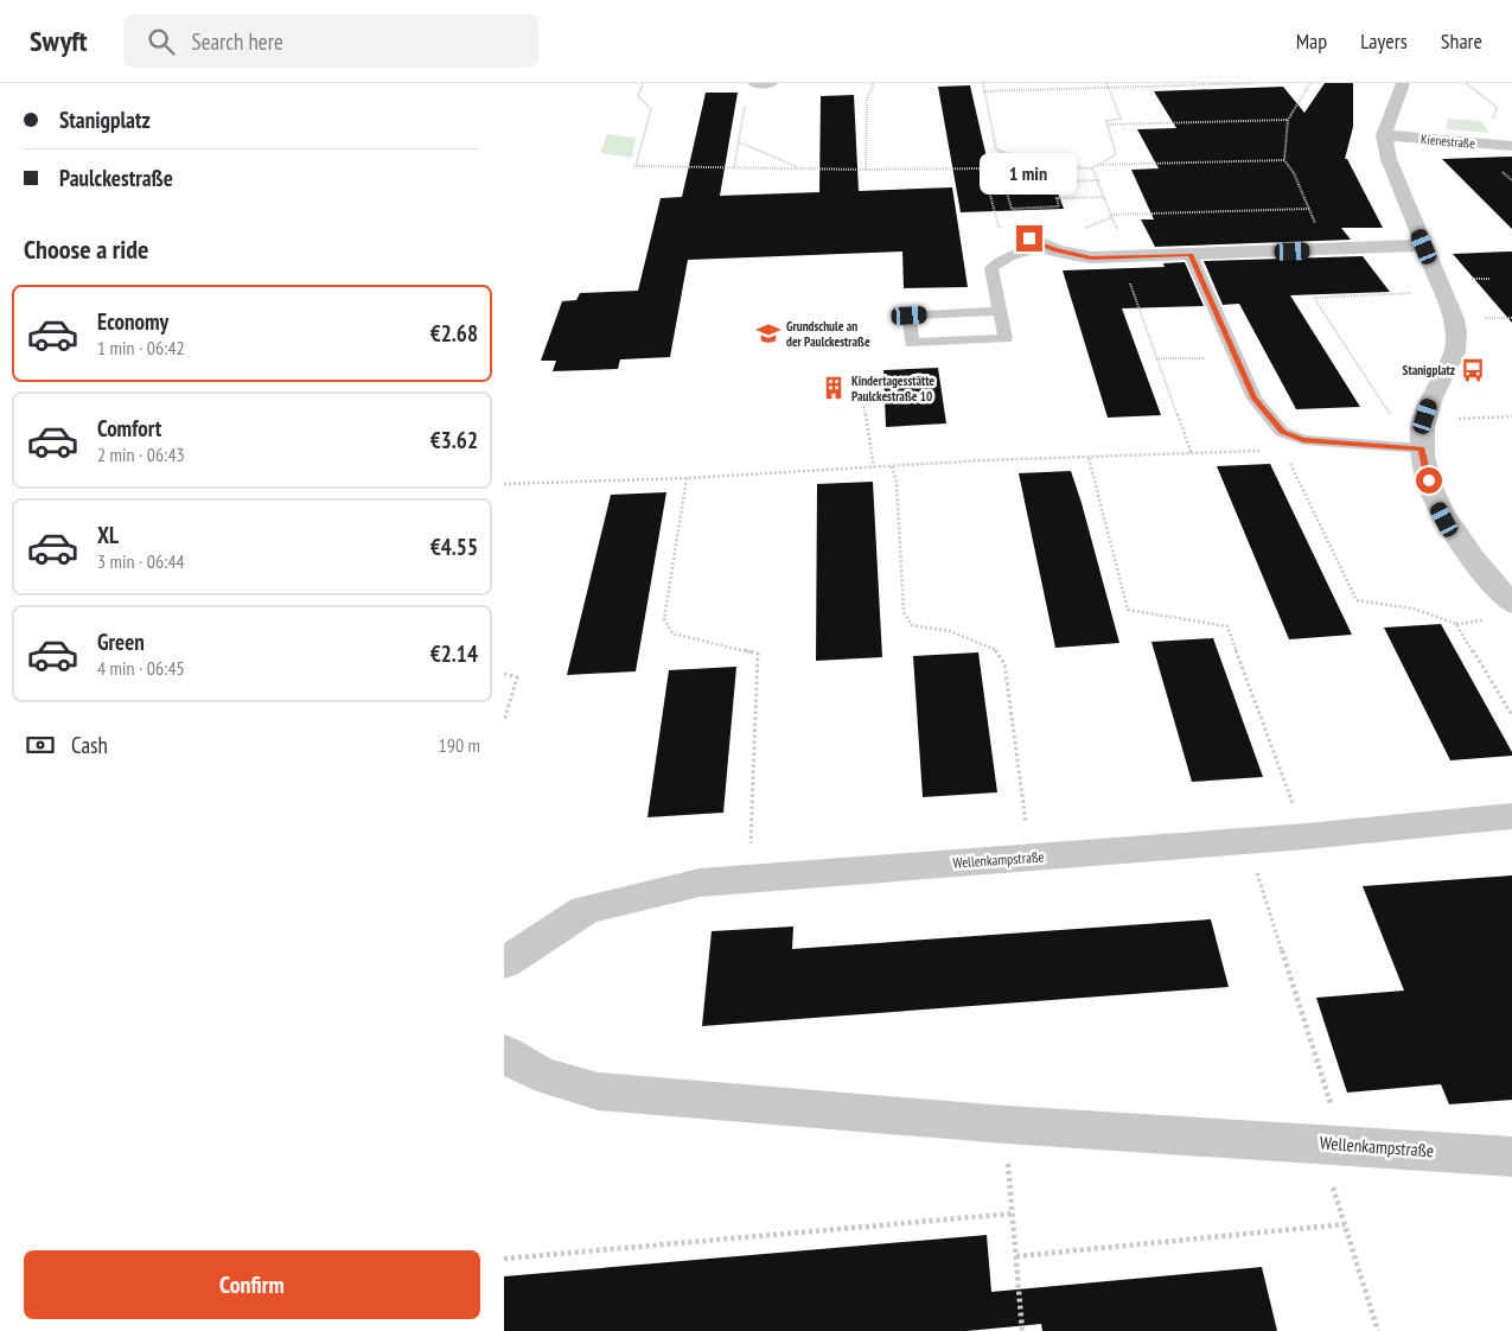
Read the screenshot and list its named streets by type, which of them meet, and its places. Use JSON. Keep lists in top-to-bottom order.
{
  "streets": {
    "street": ["Kienestraße", "Wellenkampstraße"]
  },
  "places": {
    "school or university": ["Grundschule an der Paulckestraße"],
    "bus stop": ["Stanigplatz"],
    "building": ["Kindertagesstätte Paulckestraße 10"]
  },
  "page": {
    "header": "Swyft",
    "search": "Search here",
    "nav": ["Map", "Layers", "Share"],
    "banner": ["Stanigplatz", "Paulckestraße"],
    "bubble": "1 min",
    "heading": "Choose a ride",
    "list": [
      {
        "name": "Economy",
        "note": "1 min · 06:42",
        "value": "€2.68"
      },
      {
        "name": "Comfort",
        "note": "2 min · 06:43",
        "value": "€3.62"
      },
      {
        "name": "XL",
        "note": "3 min · 06:44",
        "value": "€4.55"
      },
      {
        "name": "Green",
        "note": "4 min · 06:45",
        "value": "€2.14"
      }
    ],
    "pay": ["Cash", "190 m"],
    "buttons": "Confirm"
  }
}
